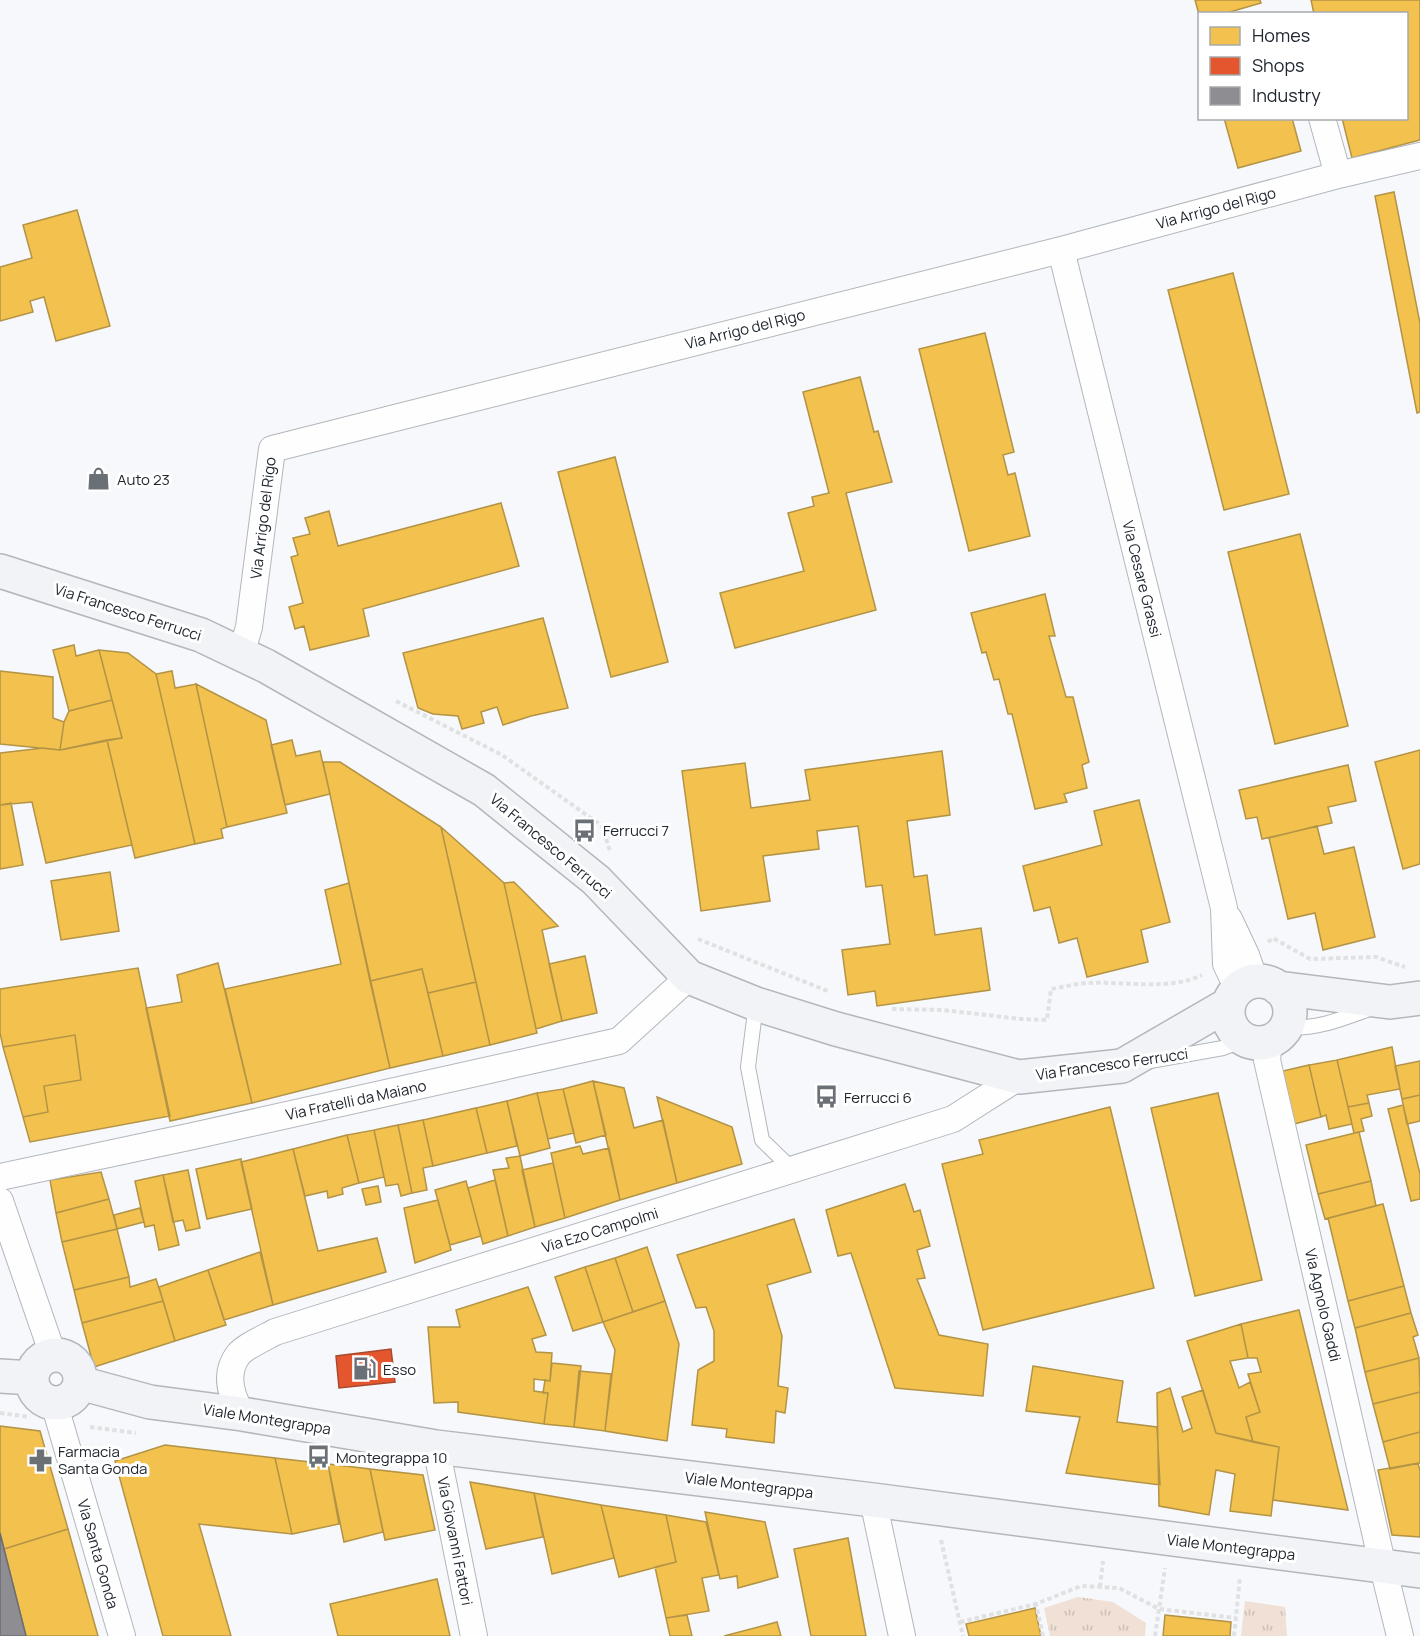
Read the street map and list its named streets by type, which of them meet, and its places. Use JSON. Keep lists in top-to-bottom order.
{
  "streets": {
    "street": [
      "Via Arrigo del Rigo",
      "Via Cesare Grassi",
      "Via Francesco Ferrucci",
      "Via Fratelli da Maiano",
      "Via Ezo Campolmi",
      "Via Agnolo Gaddi",
      "Viale Montegrappa",
      "Via Giovanni Fattori",
      "Via Santa Gonda"
    ]
  },
  "crossings": [
    ["Via Arrigo del Rigo", "Via Cesare Grassi"],
    ["Via Arrigo del Rigo", "Via Francesco Ferrucci"],
    ["Via Francesco Ferrucci", "Via Fratelli da Maiano"],
    ["Via Francesco Ferrucci", "Via Ezo Campolmi"],
    ["Via Francesco Ferrucci", "Via Agnolo Gaddi"],
    ["Via Ezo Campolmi", "Viale Montegrappa"],
    ["Via Agnolo Gaddi", "Viale Montegrappa"],
    ["Viale Montegrappa", "Via Giovanni Fattori"],
    ["Viale Montegrappa", "Via Santa Gonda"]
  ],
  "places": {
    "shop": ["Auto 23"],
    "bus stop": ["Ferrucci 7", "Ferrucci 6", "Montegrappa 10"],
    "fuel station": ["Esso"],
    "pharmacy": ["Farmacia Santa Gonda"]
  },
  "legend": ["Homes", "Shops", "Industry"]
}
